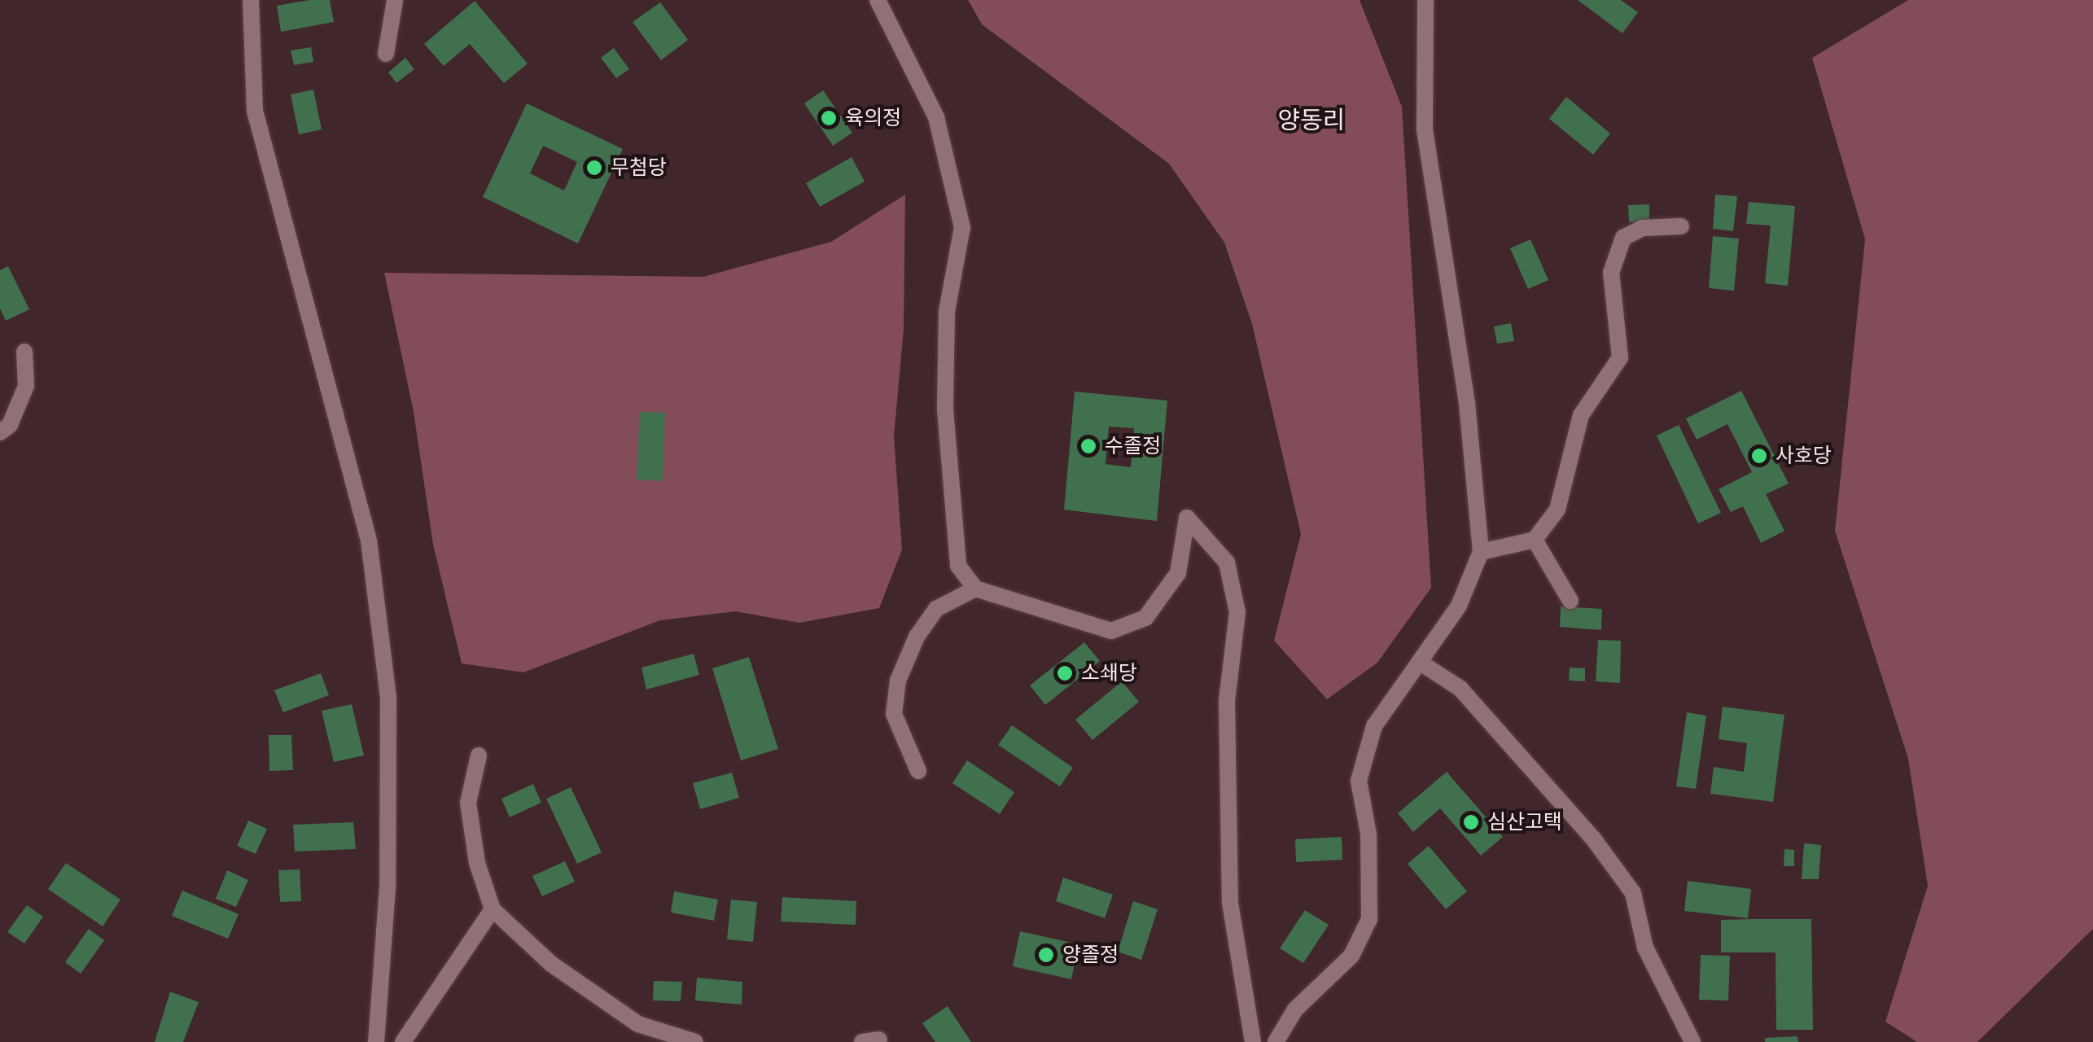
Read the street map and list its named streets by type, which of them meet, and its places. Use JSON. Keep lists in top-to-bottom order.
{
  "districts": ["양동리"],
  "places": [
    "육의정",
    "무첨당",
    "수졸정",
    "사호당",
    "소쇄당",
    "심산고택",
    "양졸정"
  ]
}
